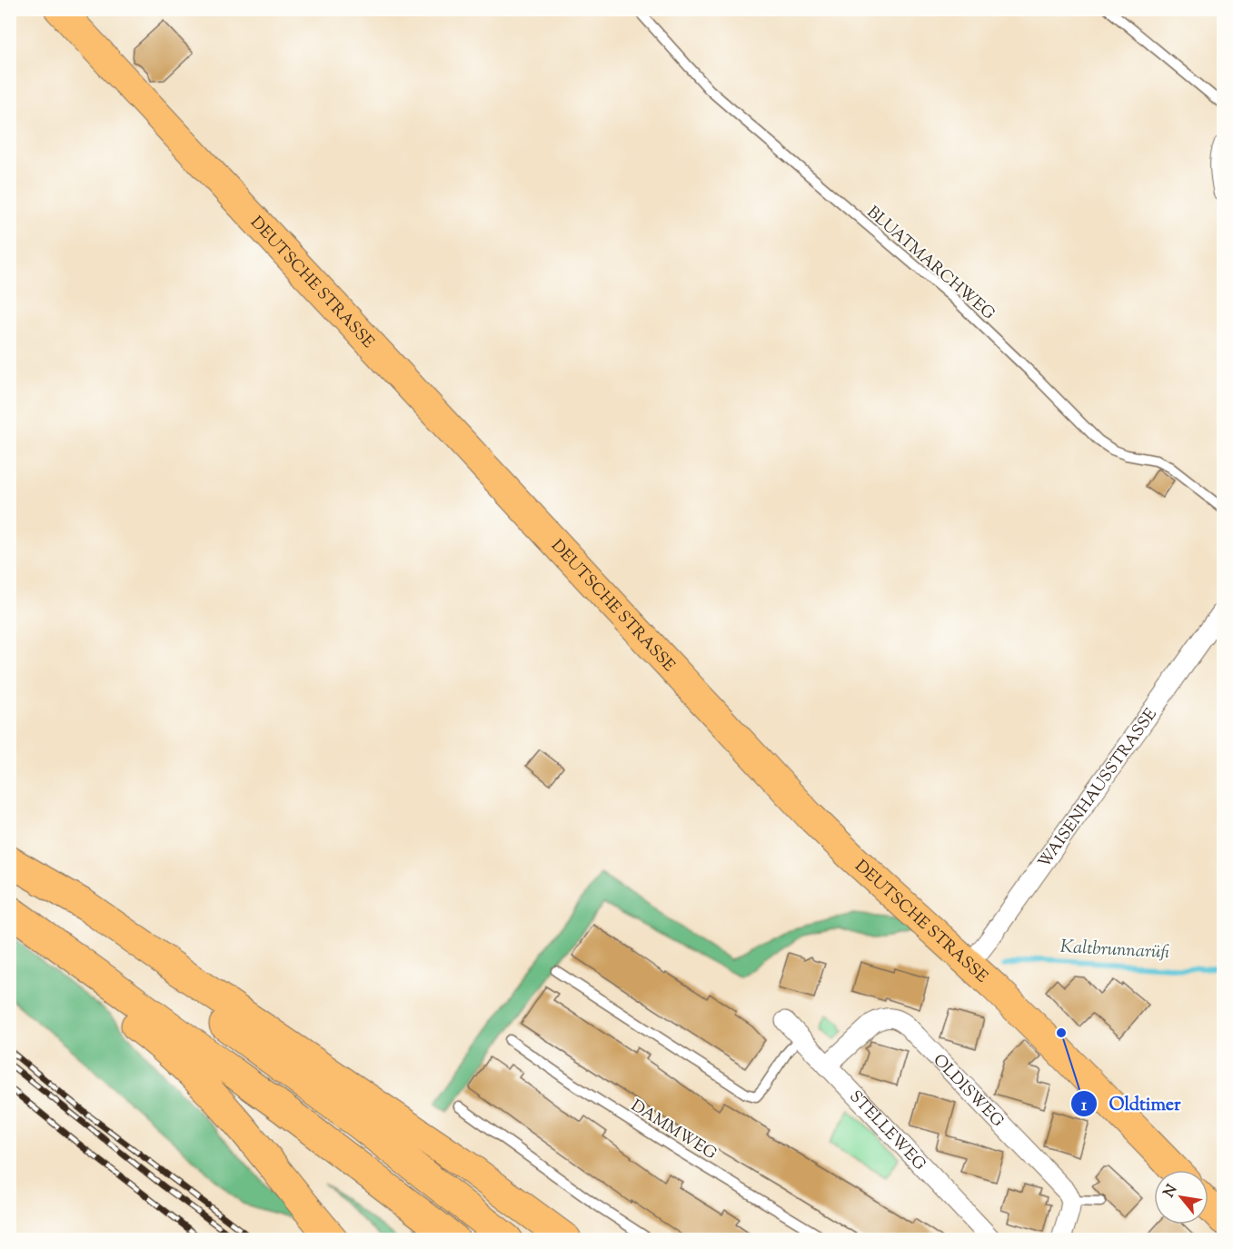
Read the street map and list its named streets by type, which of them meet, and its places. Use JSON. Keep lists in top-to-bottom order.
{
  "streets": {
    "main road": ["DEUTSCHE STRASSE"],
    "street": ["WAISENHAUSSTRASSE", "OLDISWEG", "STELLEWEG"],
    "lane": ["BLUATMARCHWEG", "DAMMWEG"]
  },
  "crossings": [
    ["DEUTSCHE STRASSE", "WAISENHAUSSTRASSE"],
    ["OLDISWEG", "STELLEWEG"]
  ],
  "water": ["Kaltbrunnarüfi"],
  "places": ["Oldtimer"],
  "north": "top left"
}
